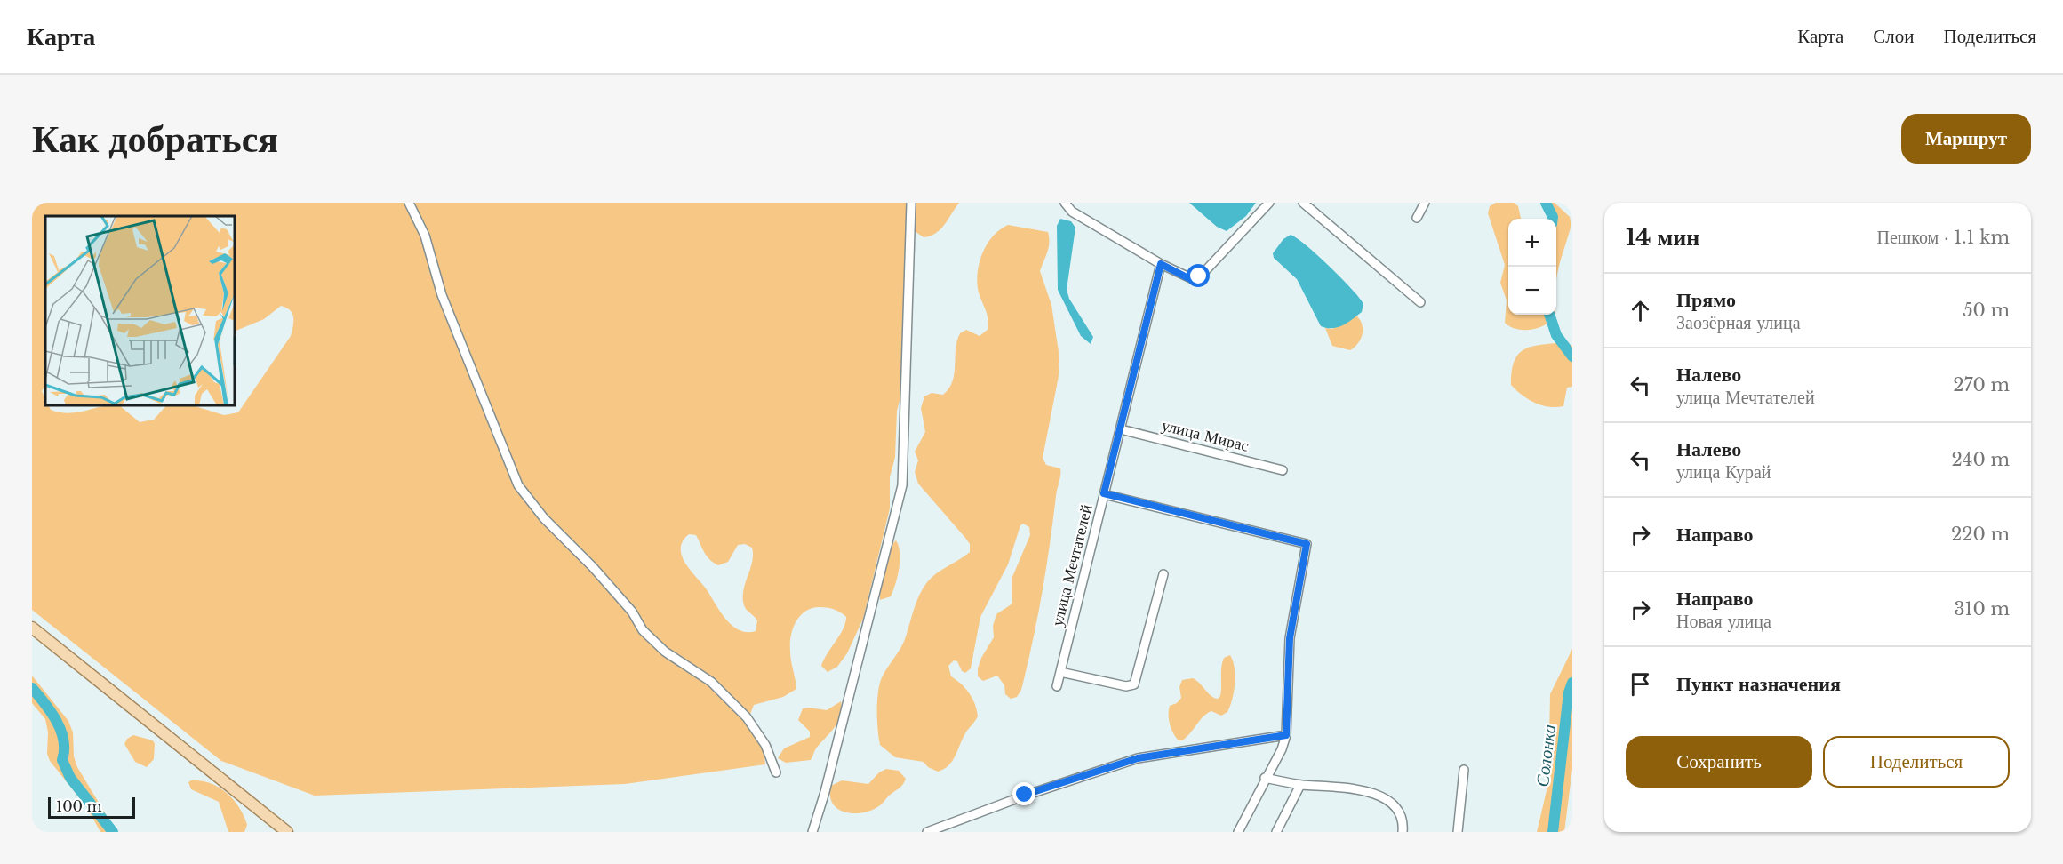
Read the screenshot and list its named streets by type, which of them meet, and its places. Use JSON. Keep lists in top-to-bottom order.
{
  "streets": {
    "street": ["улица Мирас", "улица Мечтателей"]
  },
  "crossings": [
    ["улица Мирас", "улица Мечтателей"]
  ],
  "water": ["Солонка"],
  "scale_bar": "100 m",
  "page": {
    "header": "Карта",
    "nav": ["Карта", "Слои", "Поделиться"],
    "buttons": [
      "Маршрут",
      ["Сохранить", "Поделиться"]
    ],
    "title": "Как добраться",
    "heading": ["14 мин", "Пешком · 1.1 km"],
    "map_buttons": ["+", "−"],
    "list": [
      ["Прямо", "Заозёрная улица", "50 m"],
      ["Налево", "улица Мечтателей", "270 m"],
      ["Налево", "улица Курай", "240 m"],
      ["Направо", "220 m"],
      ["Направо", "Новая улица", "310 m"],
      "Пункт назначения"
    ],
    "scale": "100 m"
  }
}
